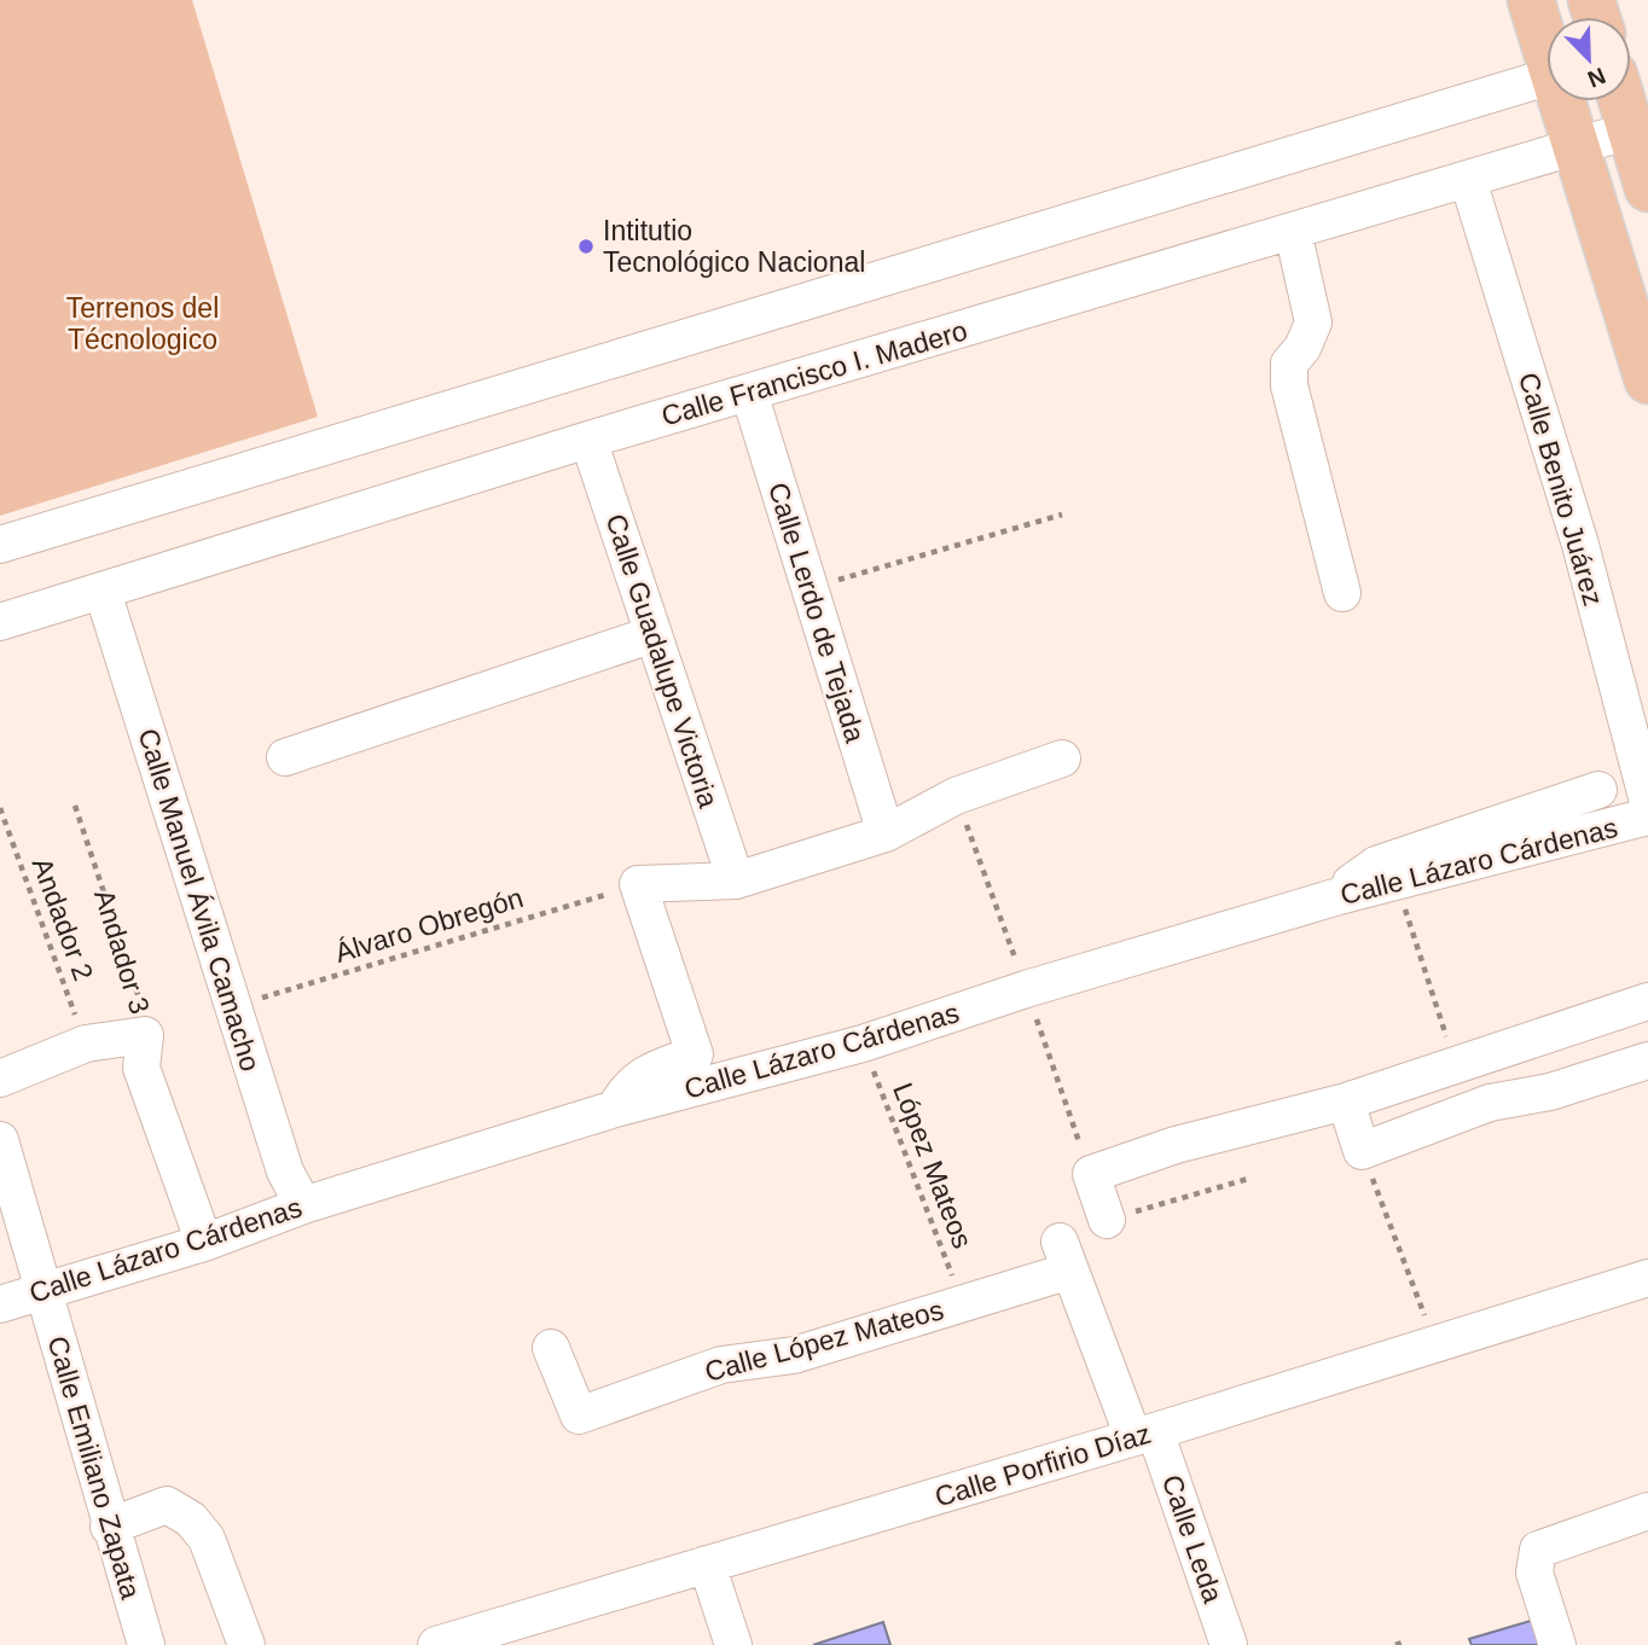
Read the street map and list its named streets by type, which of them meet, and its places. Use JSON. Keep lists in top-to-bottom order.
{
  "streets": {
    "street": [
      "Calle Francisco I. Madero",
      "Calle Benito Juárez",
      "Calle Lerdo de Tejada",
      "Calle Guadalupe Victoria",
      "Calle Lázaro Cárdenas",
      "Calle Manuel Ávila Camacho",
      "Andador 3",
      "Calle López Mateos",
      "Calle Porfirio Díaz",
      "Calle Emiliano Zapata",
      "Calle Leda"
    ],
    "path": ["Andador 2", "Álvaro Obregón", "López Mateos"]
  },
  "crossings": [
    ["Calle Francisco I. Madero", "Calle Benito Juárez"],
    ["Calle Francisco I. Madero", "Calle Lerdo de Tejada"],
    ["Calle Francisco I. Madero", "Calle Guadalupe Victoria"],
    ["Calle Francisco I. Madero", "Calle Manuel Ávila Camacho"],
    ["Calle Lázaro Cárdenas", "Calle Manuel Ávila Camacho"],
    ["Calle Lázaro Cárdenas", "Andador 3"],
    ["Calle Lázaro Cárdenas", "López Mateos"],
    ["Calle Lázaro Cárdenas", "Calle Emiliano Zapata"],
    ["Calle Manuel Ávila Camacho", "Álvaro Obregón"],
    ["López Mateos", "Calle López Mateos"],
    ["Calle López Mateos", "Calle Porfirio Díaz"],
    ["Calle López Mateos", "Calle Leda"],
    ["Calle Porfirio Díaz", "Calle Leda"]
  ],
  "parks": ["Terrenos del Técnologico"],
  "places": ["Intitutio Tecnológico Nacional"],
  "north": "bottom right"
}
